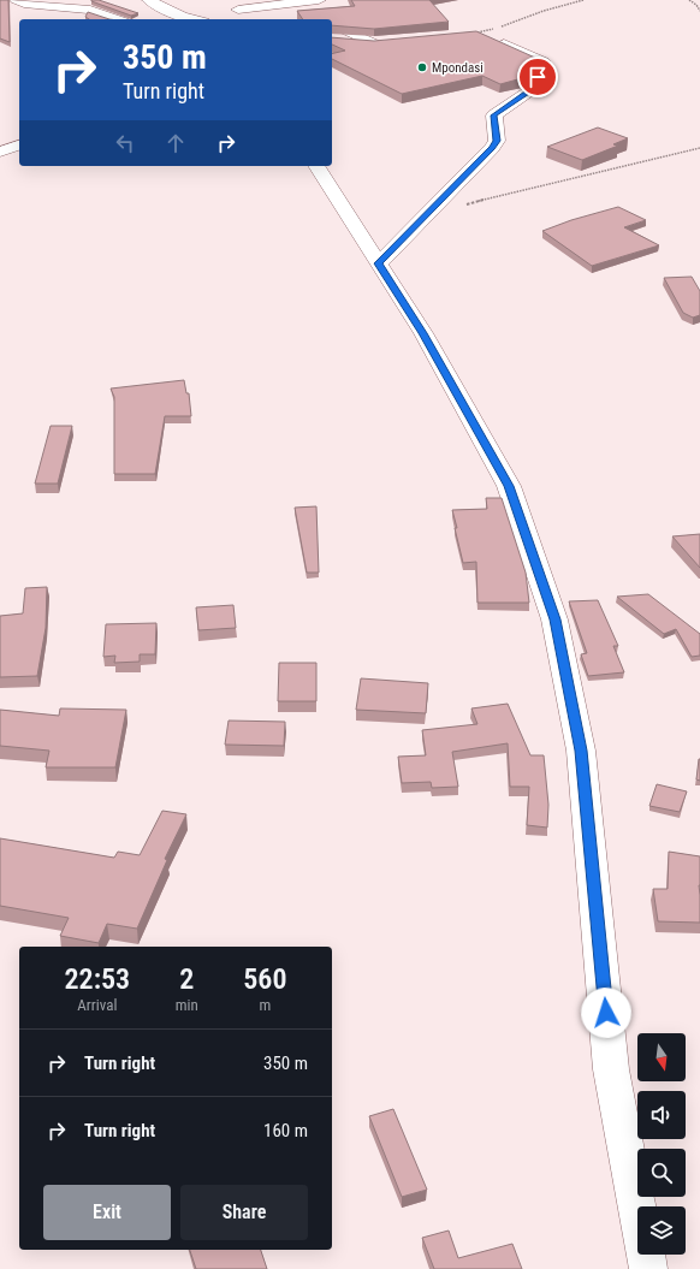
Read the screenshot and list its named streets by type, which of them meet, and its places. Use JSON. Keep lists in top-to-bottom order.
{
  "places": ["Mpondasi"],
  "north": "bottom",
  "page": {
    "turn": ["350 m", "Turn right"],
    "eta": [
      "22:53",
      "Arrival",
      "2",
      "min",
      "560",
      "m"
    ],
    "list": [
      {
        "name": "Turn right",
        "value": "350 m"
      },
      {
        "name": "Turn right",
        "value": "160 m"
      }
    ],
    "buttons": ["Exit", "Share"]
  }
}
